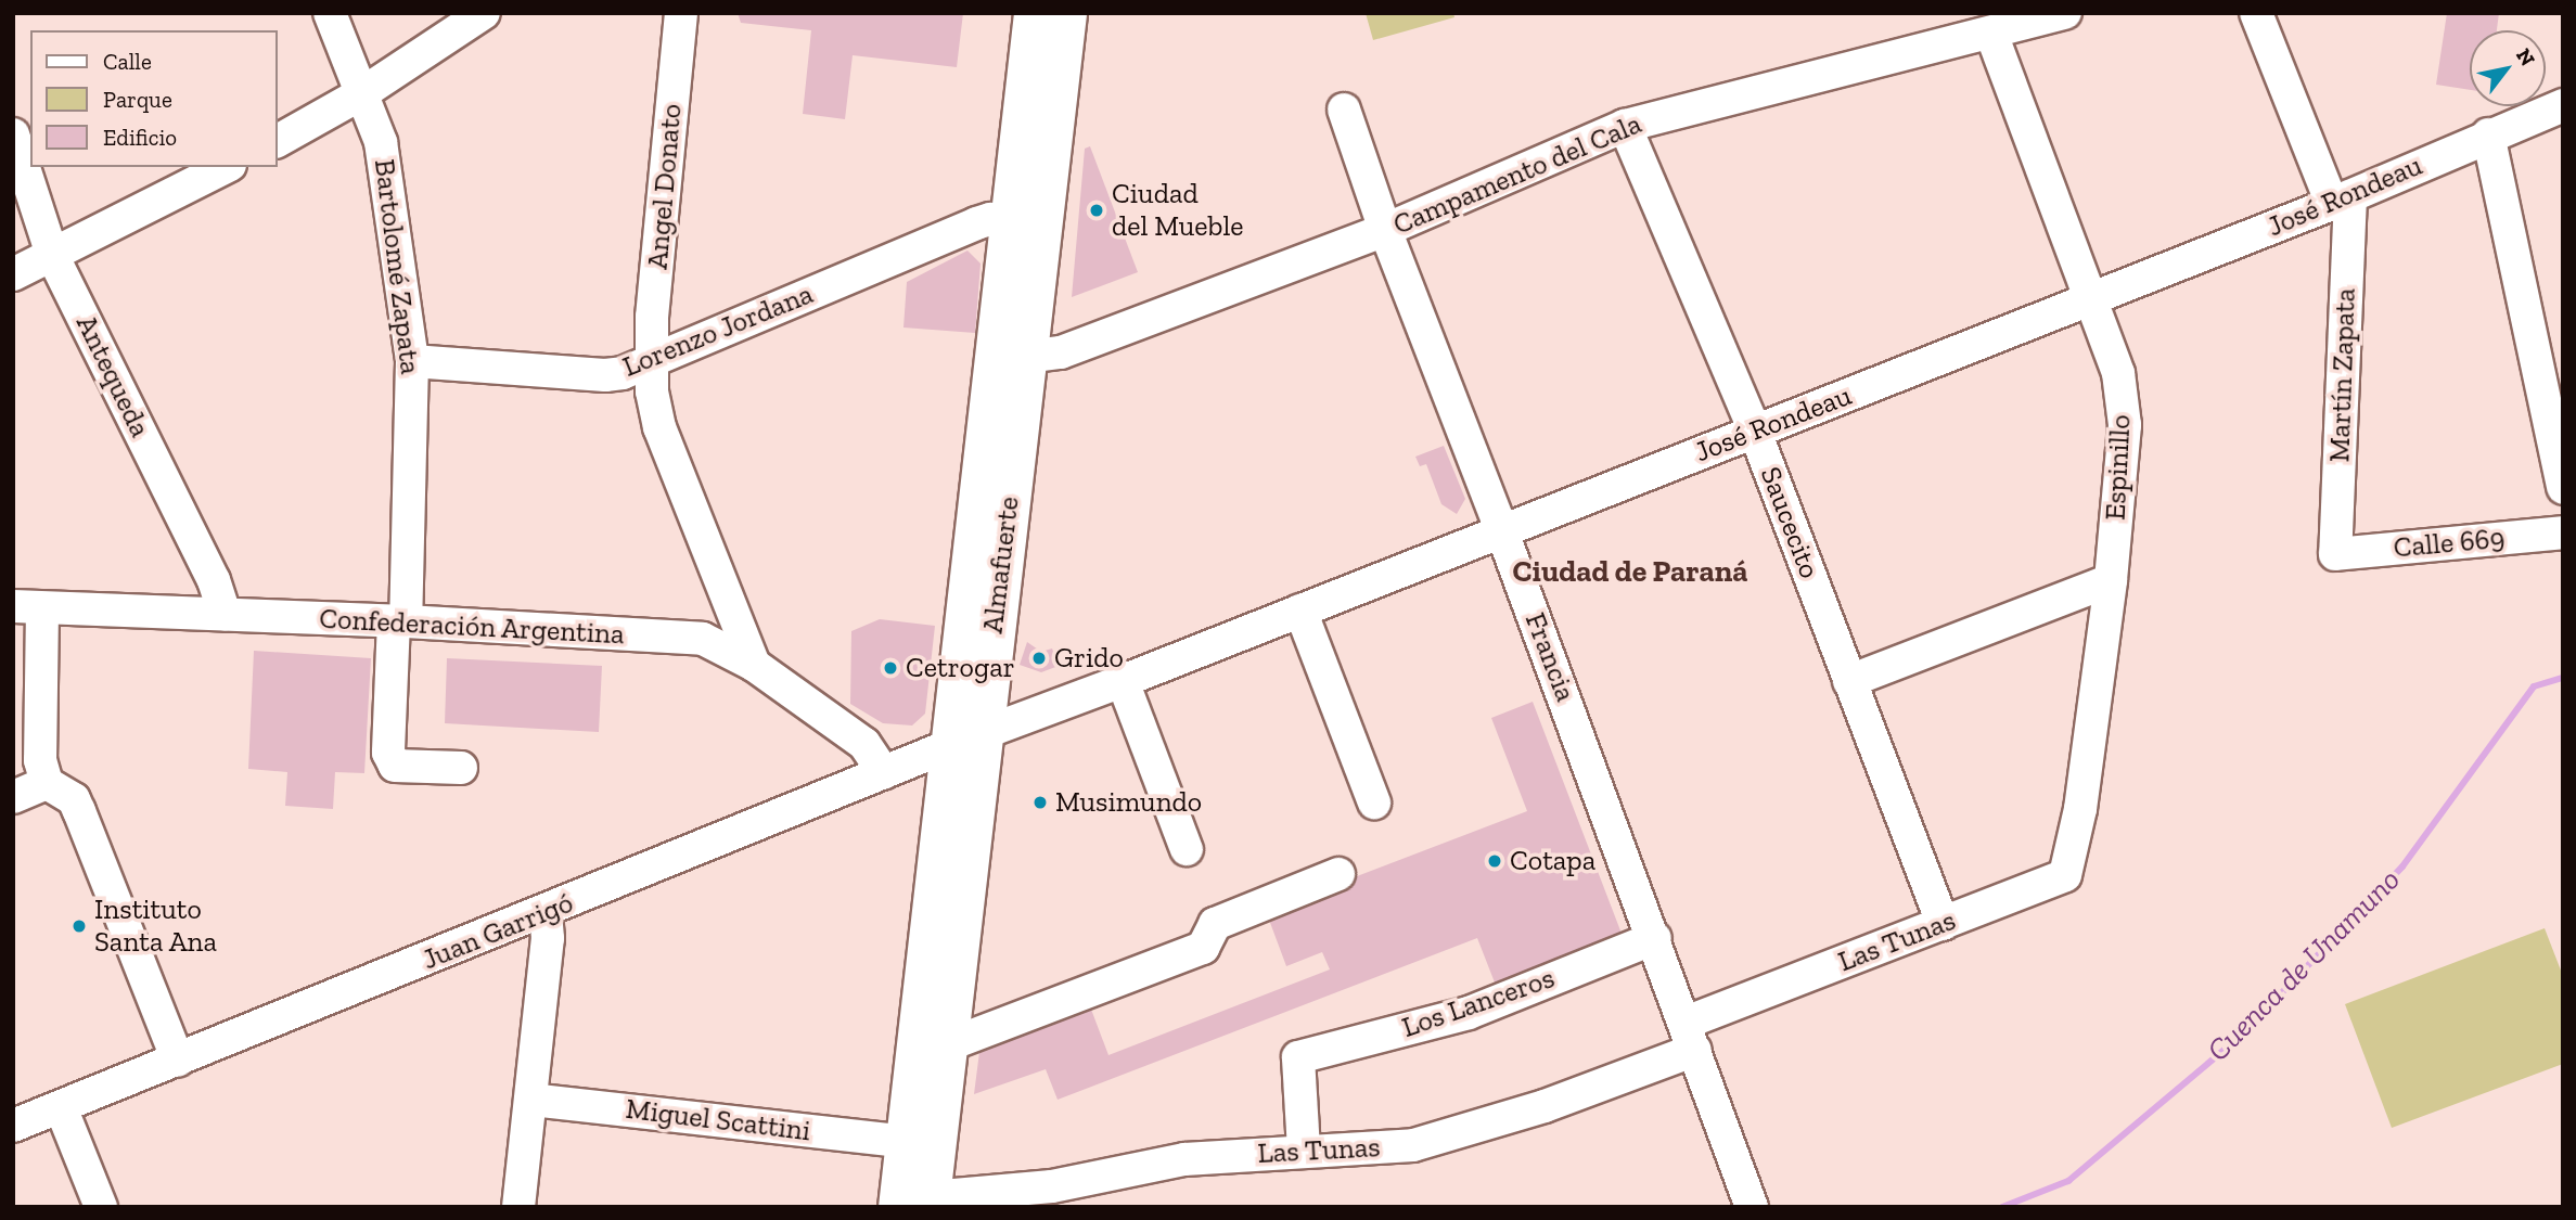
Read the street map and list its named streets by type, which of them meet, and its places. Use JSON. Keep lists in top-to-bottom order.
{
  "streets": {
    "main road": ["Almafuerte"],
    "street": [
      "Campamento del Cala",
      "Angel Donato",
      "José Rondeau",
      "Bartolomé Zapata",
      "Lorenzo Jordana",
      "Martín Zapata",
      "Antequeda",
      "Espinillo",
      "Saucecito",
      "Calle 669",
      "Confederación Argentina",
      "Francia",
      "Juan Garrigó",
      "Las Tunas",
      "Los Lanceros",
      "Miguel Scattini"
    ]
  },
  "crossings": [
    ["Campamento del Cala", "Espinillo"],
    ["Campamento del Cala", "Saucecito"],
    ["Campamento del Cala", "Almafuerte"],
    ["Campamento del Cala", "Francia"],
    ["Angel Donato", "Lorenzo Jordana"],
    ["Angel Donato", "Confederación Argentina"],
    ["José Rondeau", "Martín Zapata"],
    ["José Rondeau", "Espinillo"],
    ["José Rondeau", "Saucecito"],
    ["José Rondeau", "Almafuerte"],
    ["José Rondeau", "Francia"],
    ["José Rondeau", "Juan Garrigó"],
    ["Bartolomé Zapata", "Lorenzo Jordana"],
    ["Bartolomé Zapata", "Confederación Argentina"],
    ["Lorenzo Jordana", "Almafuerte"],
    ["Martín Zapata", "Calle 669"],
    ["Antequeda", "Confederación Argentina"],
    ["Espinillo", "Las Tunas"],
    ["Saucecito", "Las Tunas"],
    ["Almafuerte", "Juan Garrigó"],
    ["Almafuerte", "Las Tunas"],
    ["Almafuerte", "Miguel Scattini"],
    ["Confederación Argentina", "Juan Garrigó"],
    ["Francia", "Las Tunas"],
    ["Francia", "Los Lanceros"],
    ["Las Tunas", "Los Lanceros"]
  ],
  "districts": ["Ciudad de Paraná"],
  "water": ["Cuenca de Unamuno"],
  "places": [
    "Ciudad del Mueble",
    "Grido",
    "Cetrogar",
    "Musimundo",
    "Cotapa",
    "Instituto Santa Ana"
  ],
  "legend": ["Calle", "Parque", "Edificio"],
  "north": "top right"
}
